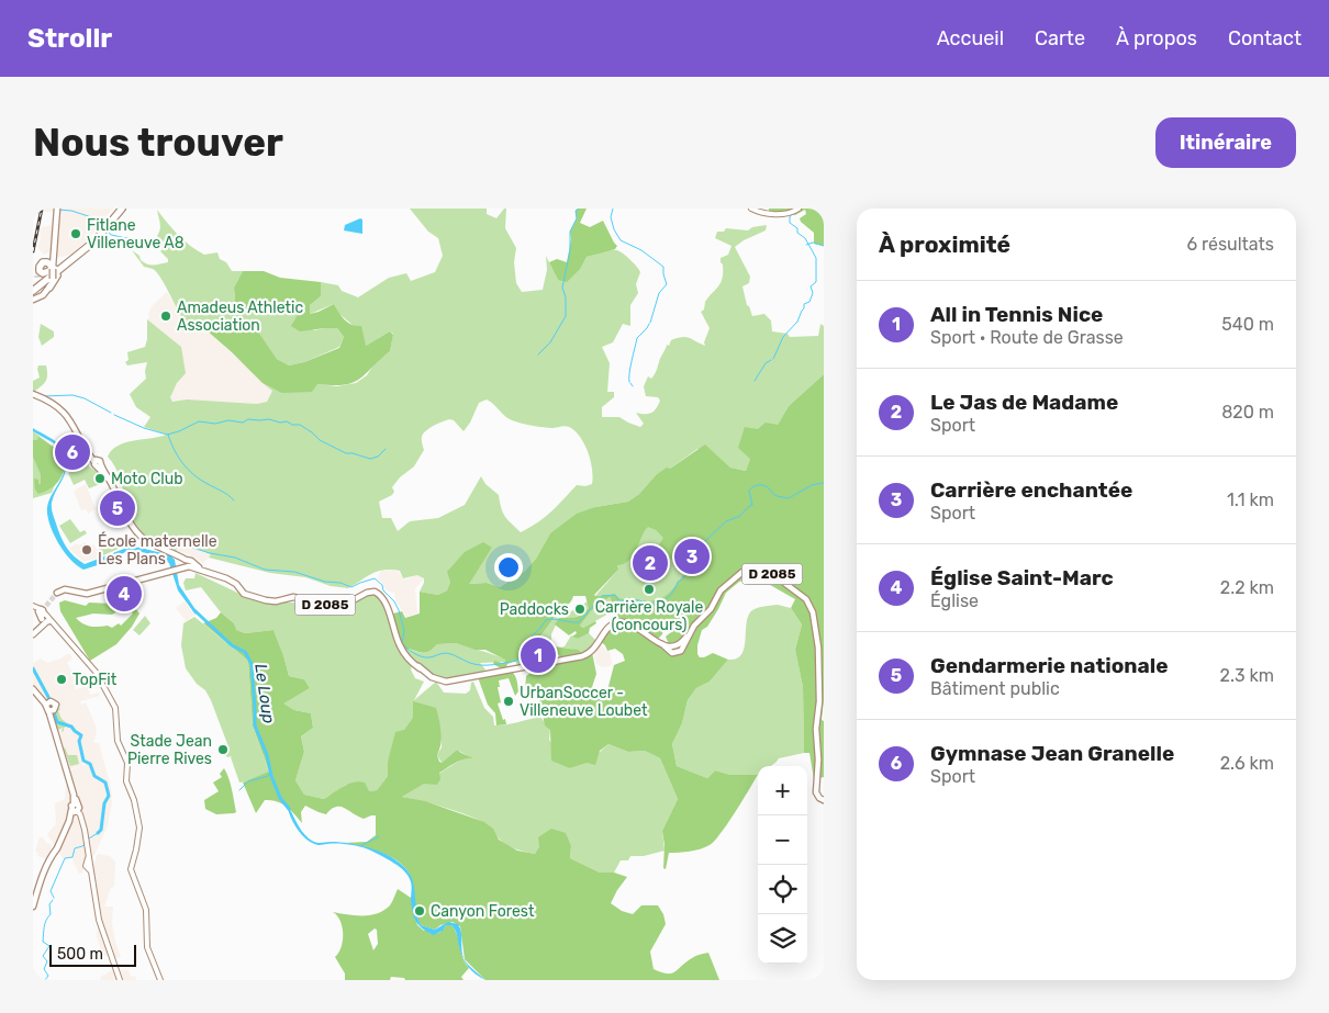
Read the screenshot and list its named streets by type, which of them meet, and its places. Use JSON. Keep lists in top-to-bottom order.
{
  "streets": {
    "main road": ["D 2085"]
  },
  "water": ["Le Loup"],
  "places": [
    "Fitlane Villeneuve A8",
    "Amadeus Athletic Association",
    "Moto Club",
    "École maternelle Les Plans",
    "Carrière Royale (concours)",
    "Paddocks",
    "TopFit",
    "UrbanSoccer - Villeneuve Loubet",
    "Stade Jean Pierre Rives",
    "Canyon Forest"
  ],
  "scale_bar": "500 m",
  "page": {
    "header": "Strollr",
    "nav": [
      "Accueil",
      "Carte",
      "À propos",
      "Contact"
    ],
    "buttons": "Itinéraire",
    "title": "Nous trouver",
    "heading": ["À proximité", "6 résultats"],
    "list": [
      {
        "mark": "1",
        "name": "All in Tennis Nice",
        "note": "Sport · Route de Grasse",
        "value": "540 m"
      },
      {
        "mark": "2",
        "name": "Le Jas de Madame",
        "note": "Sport",
        "value": "820 m"
      },
      {
        "mark": "3",
        "name": "Carrière enchantée",
        "note": "Sport",
        "value": "1.1 km"
      },
      {
        "mark": "4",
        "name": "Église Saint-Marc",
        "note": "Église",
        "value": "2.2 km"
      },
      {
        "mark": "5",
        "name": "Gendarmerie nationale",
        "note": "Bâtiment public",
        "value": "2.3 km"
      },
      {
        "mark": "6",
        "name": "Gymnase Jean Granelle",
        "note": "Sport",
        "value": "2.6 km"
      }
    ],
    "pins": [
      "6",
      "5",
      "3",
      "2",
      "4",
      "1"
    ],
    "map_buttons": ["+", "−"],
    "scale": "500 m"
  }
}
